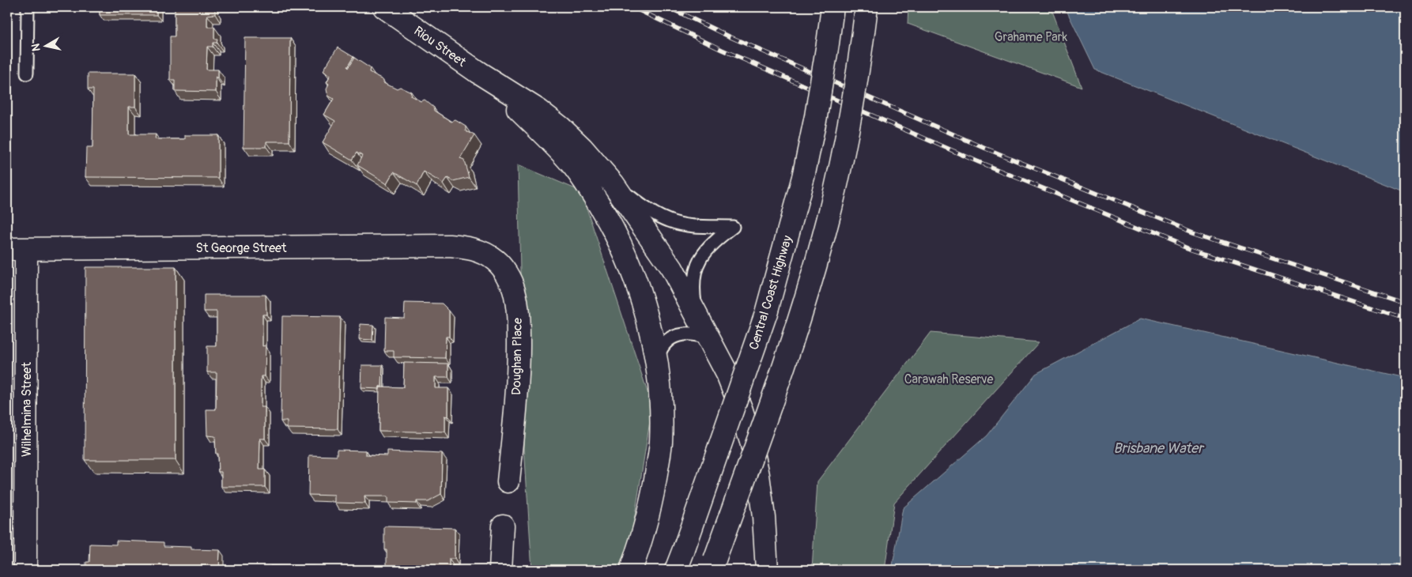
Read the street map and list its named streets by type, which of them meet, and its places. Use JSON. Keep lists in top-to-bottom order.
{
  "streets": {
    "main road": [
      "Riou Street",
      "St George Street",
      "Central Coast Highway",
      "Doughan Place",
      "Wilhelmina Street"
    ]
  },
  "crossings": [
    ["St George Street", "Doughan Place"],
    ["St George Street", "Wilhelmina Street"]
  ],
  "water": ["Brisbane Water"],
  "parks": ["Grahame Park", "Carawah Reserve"],
  "north": "left"
}
